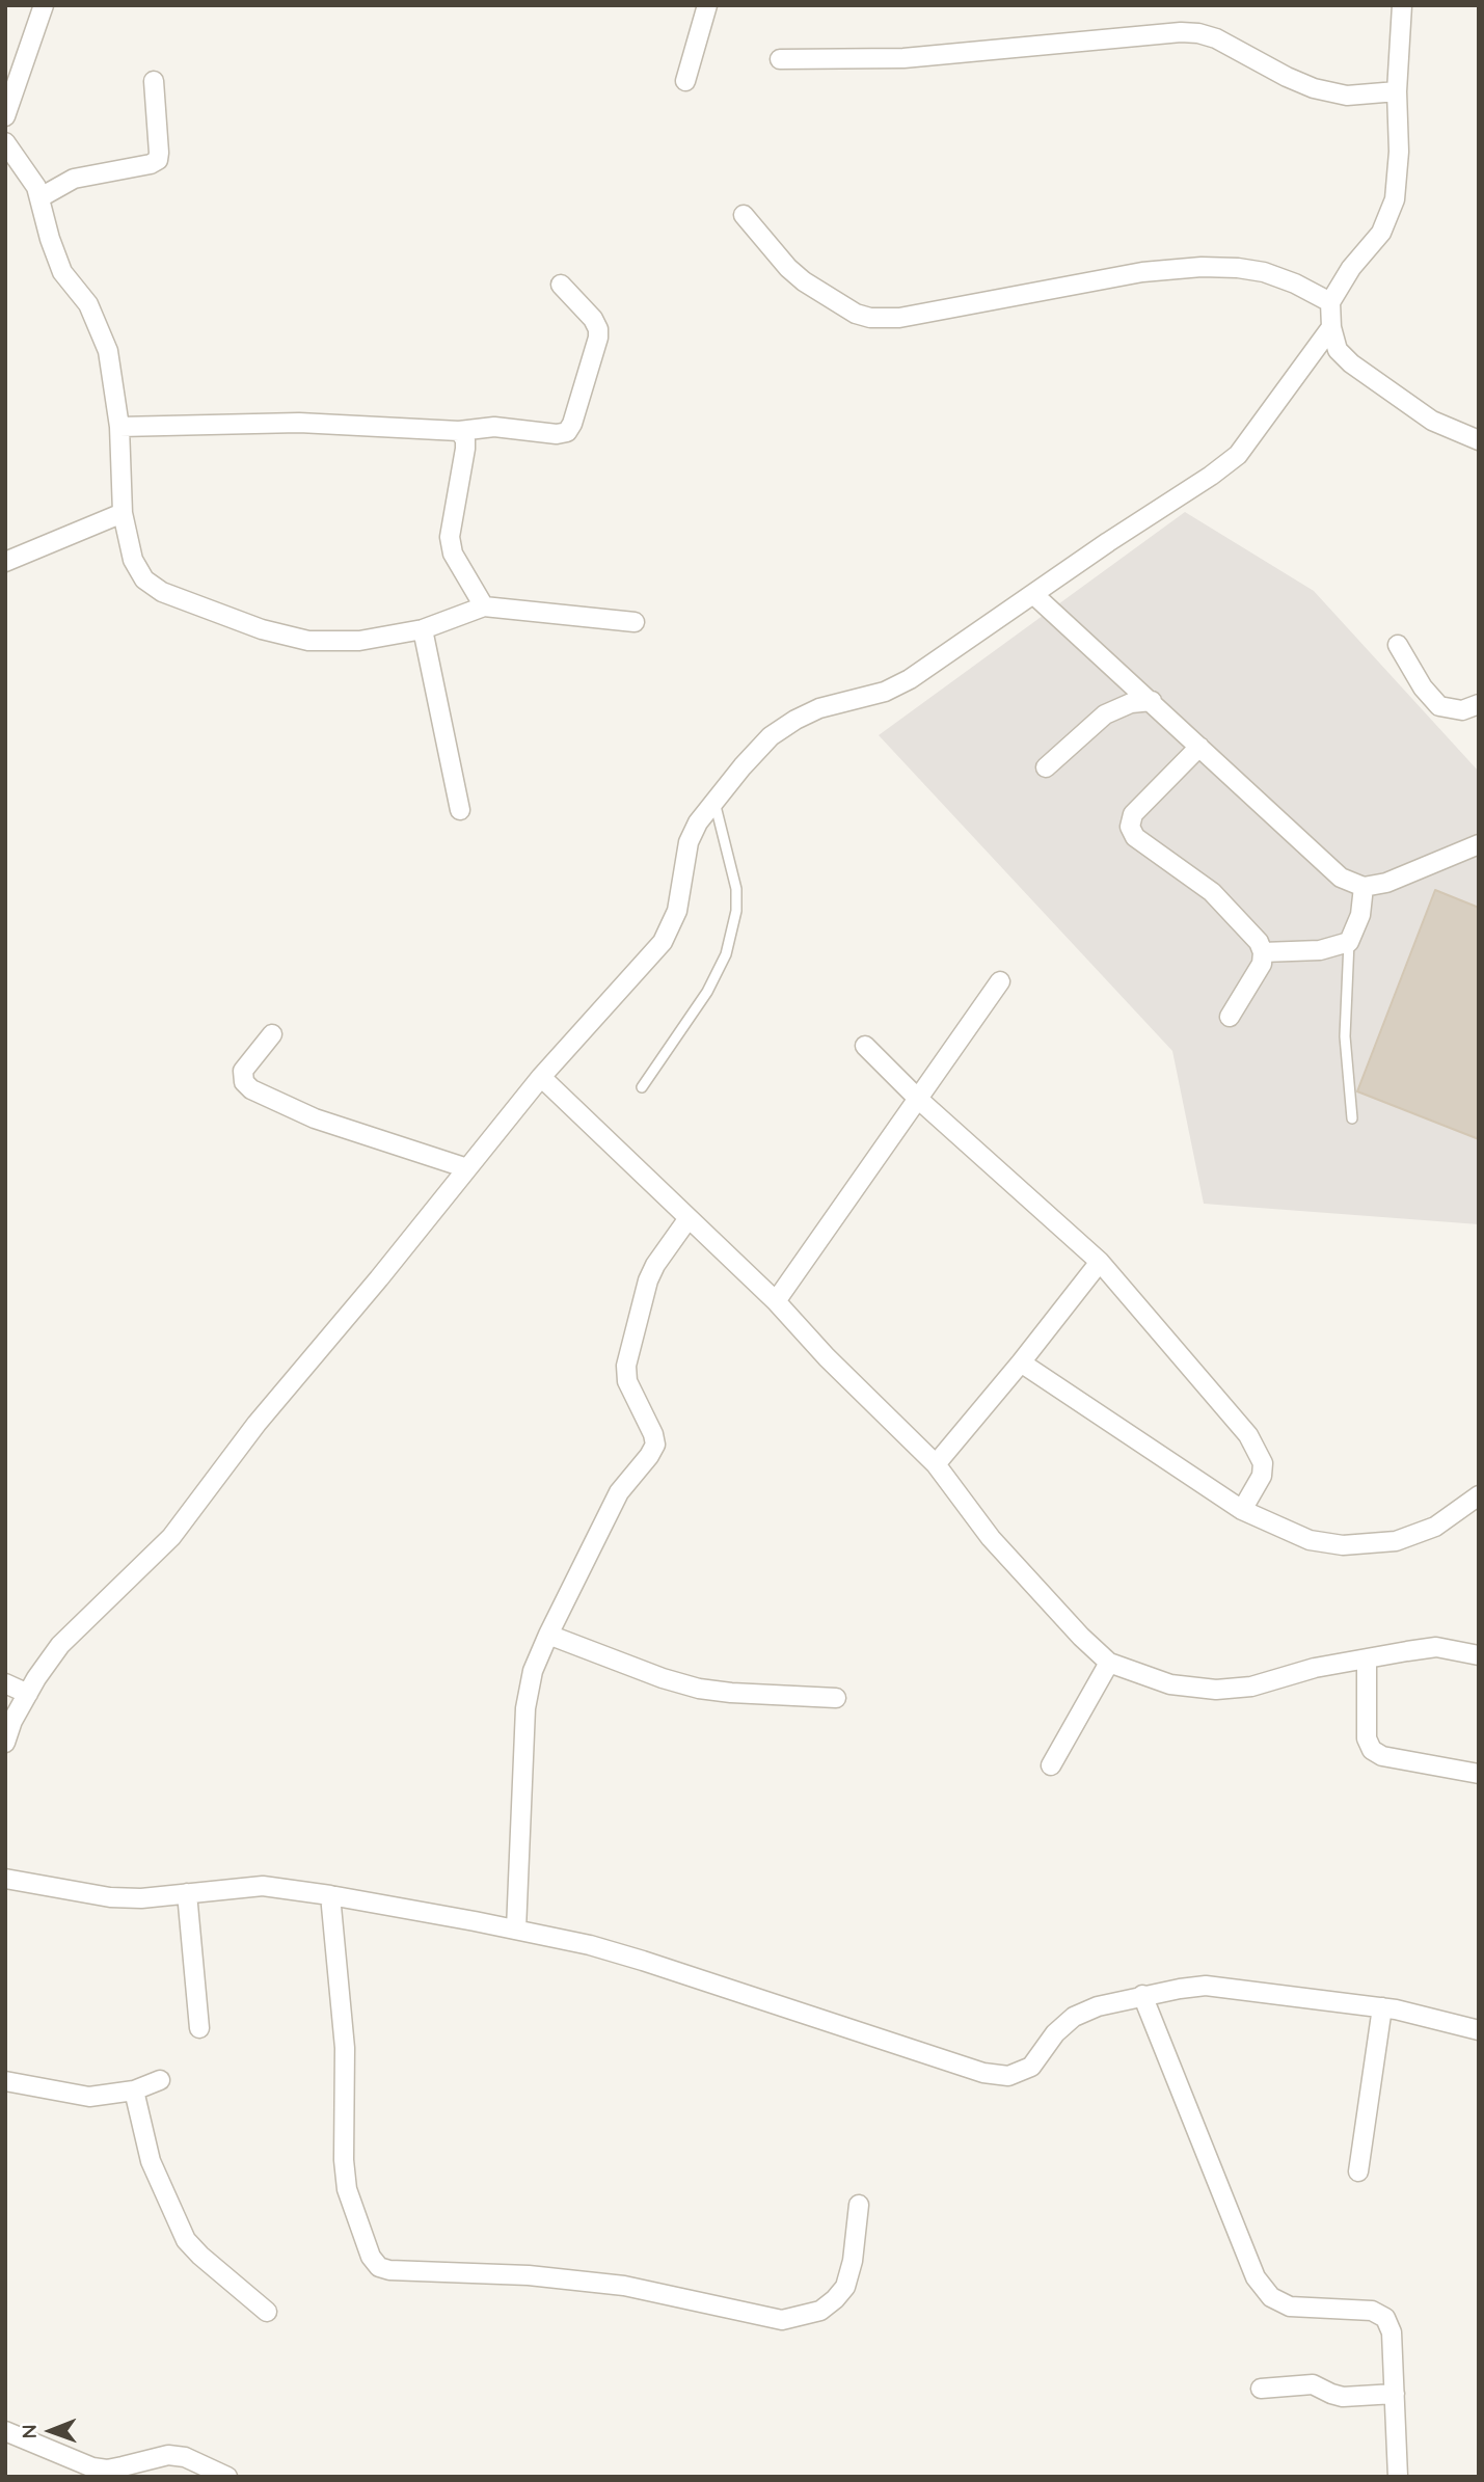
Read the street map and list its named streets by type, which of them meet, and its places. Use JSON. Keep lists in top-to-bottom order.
{
  "north": "left"
}
